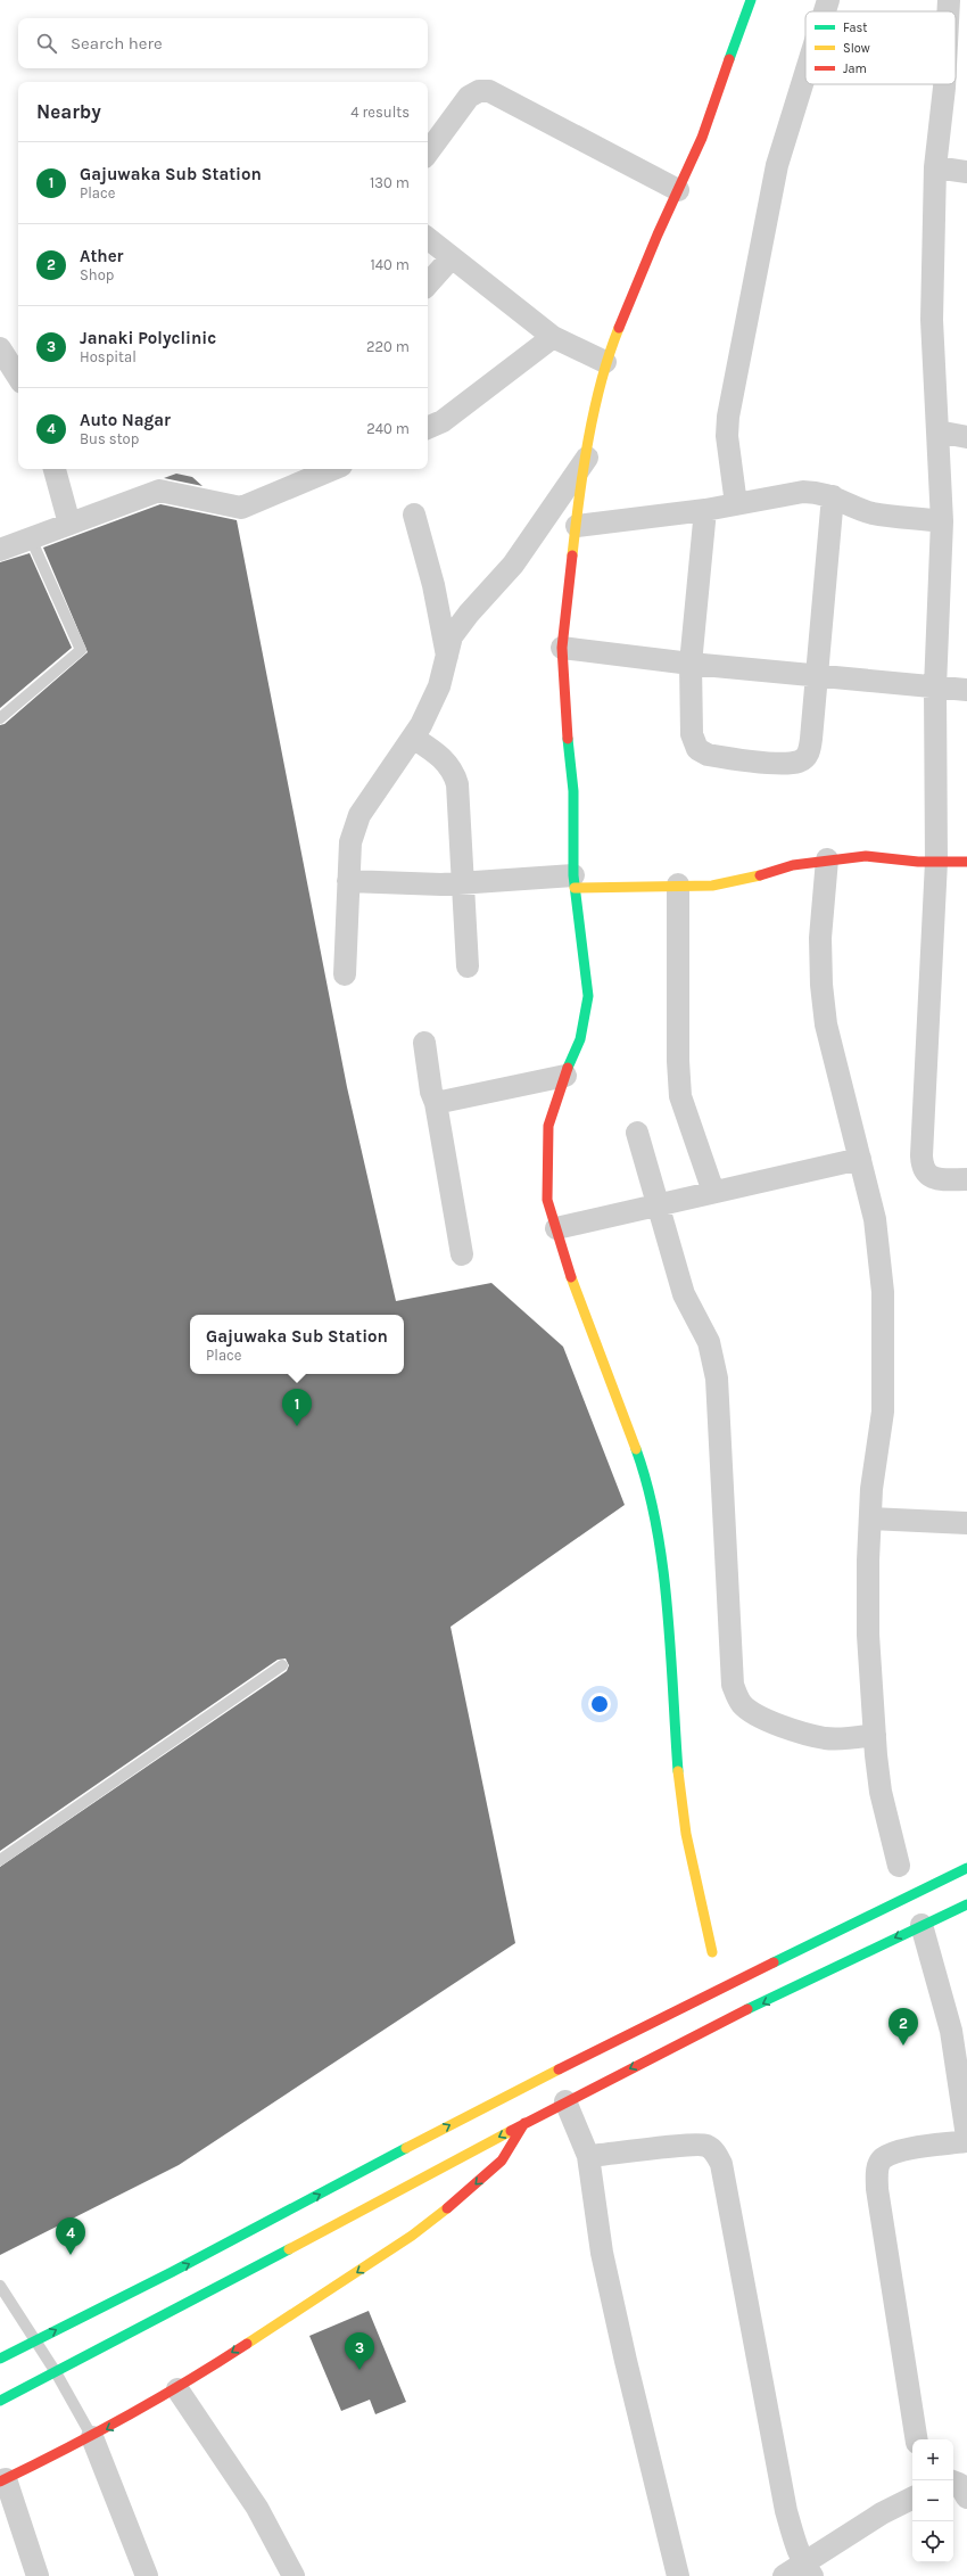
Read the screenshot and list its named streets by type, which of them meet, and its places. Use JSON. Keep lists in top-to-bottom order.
{
  "legend": ["Fast", "Slow", "Jam"],
  "page": {
    "search": "Search here",
    "heading": ["Nearby", "4 results"],
    "list": [
      {
        "mark": "1",
        "name": "Gajuwaka Sub Station",
        "note": "Place",
        "value": "130 m"
      },
      {
        "mark": "2",
        "name": "Ather",
        "note": "Shop",
        "value": "140 m"
      },
      {
        "mark": "3",
        "name": "Janaki Polyclinic",
        "note": "Hospital",
        "value": "220 m"
      },
      {
        "mark": "4",
        "name": "Auto Nagar",
        "note": "Bus stop",
        "value": "240 m"
      }
    ],
    "popup": ["Gajuwaka Sub Station", "Place"],
    "pins": [
      "1",
      "2",
      "4",
      "3"
    ],
    "map_buttons": ["+", "−"]
  }
}
